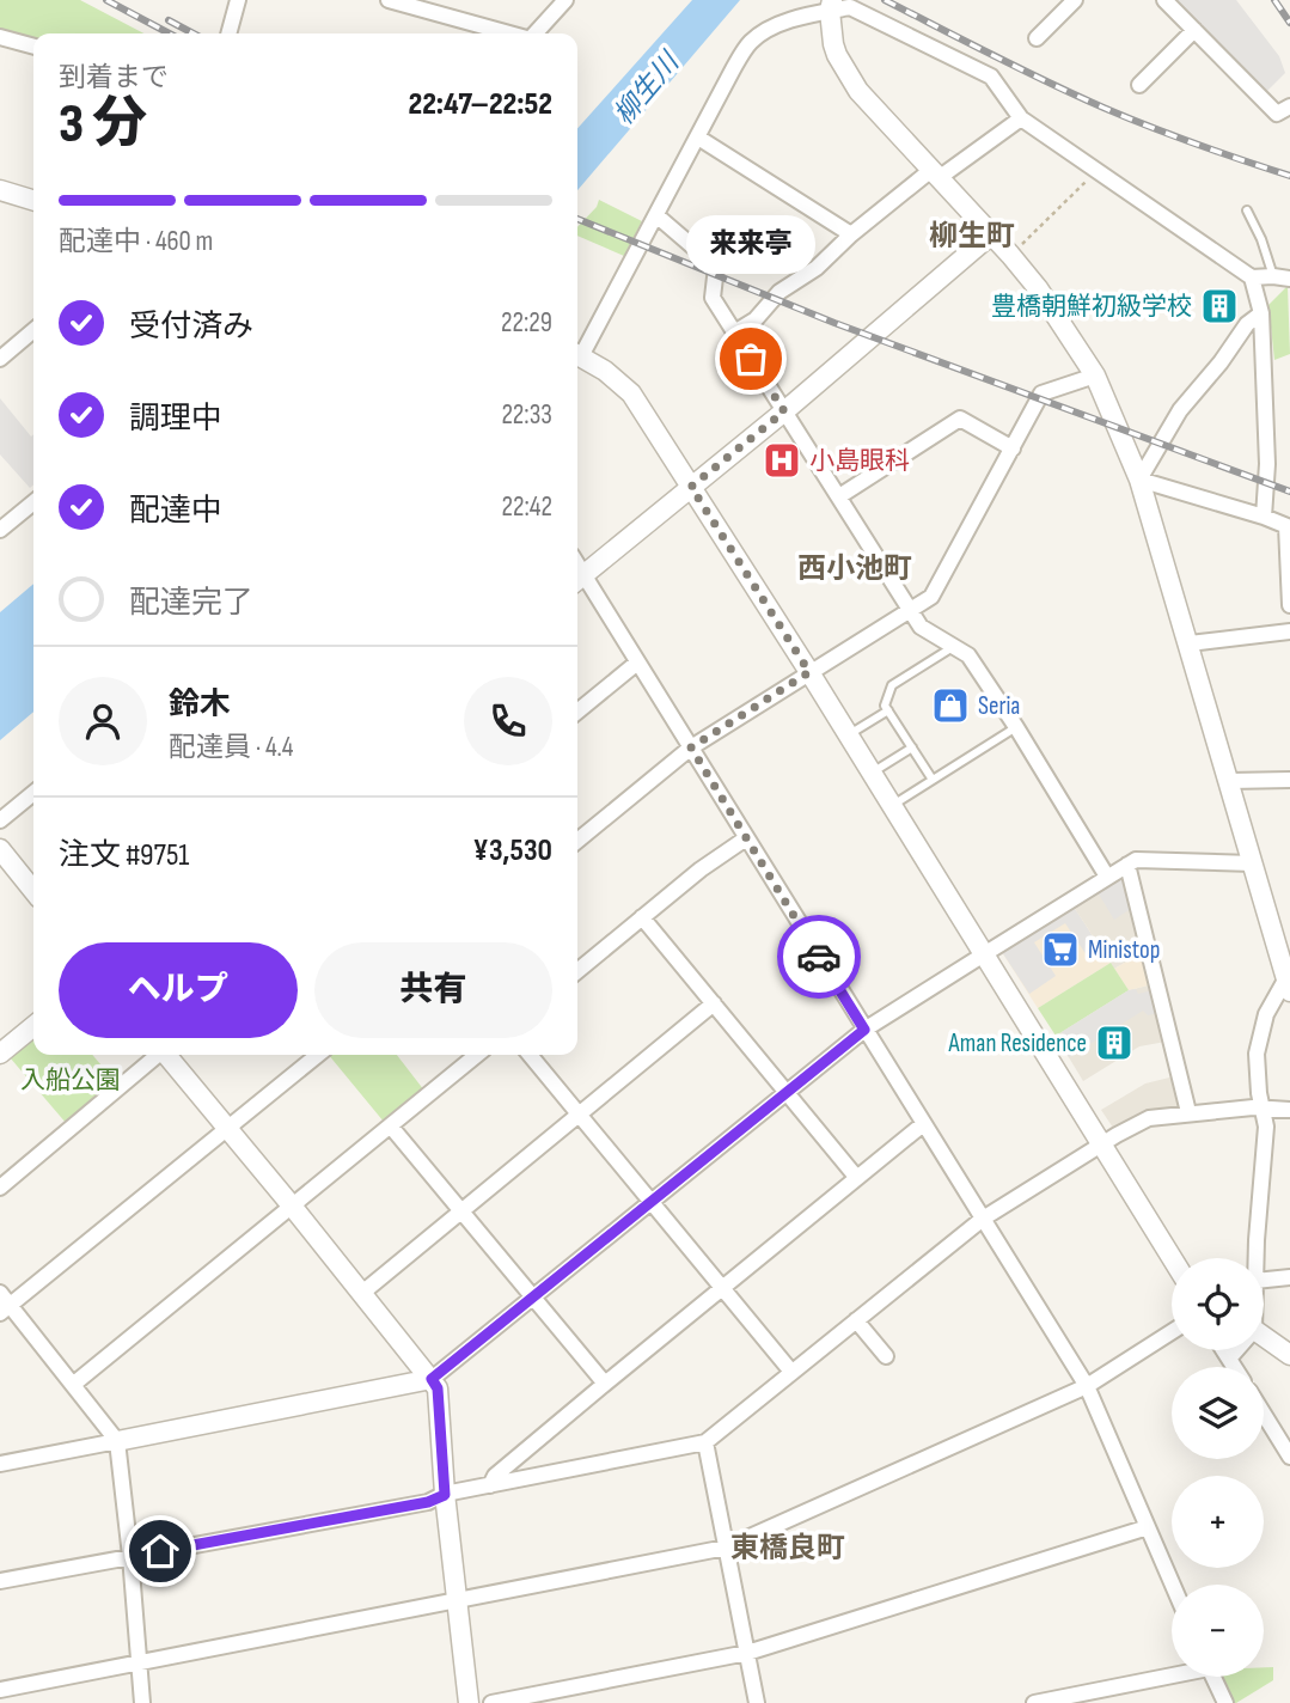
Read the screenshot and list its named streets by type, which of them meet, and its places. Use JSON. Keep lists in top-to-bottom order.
{
  "districts": ["柳生町", "西小池町", "東橋良町"],
  "water": ["柳生川"],
  "parks": ["入船公園"],
  "places": {
    "building": ["豊橋朝鮮初級学校", "Aman Residence"],
    "other": ["来来亭"],
    "hospital": ["小島眼科"],
    "shop": ["Seria"],
    "supermarket": ["Ministop"]
  },
  "page": {
    "heading": ["3 分", "到着まで", "22:47–22:52"],
    "panel": [
      "鈴木",
      "配達員 · 4.4",
      "注文 #9751",
      "¥3,530"
    ],
    "bar": "配達中 · 460 m",
    "bubble": "来来亭",
    "list": [
      ["受付済み", "22:29"],
      ["調理中", "22:33"],
      ["配達中", "22:42"],
      "配達完了"
    ],
    "buttons": ["ヘルプ", "共有"],
    "map_buttons": ["+", "−"]
  }
}
